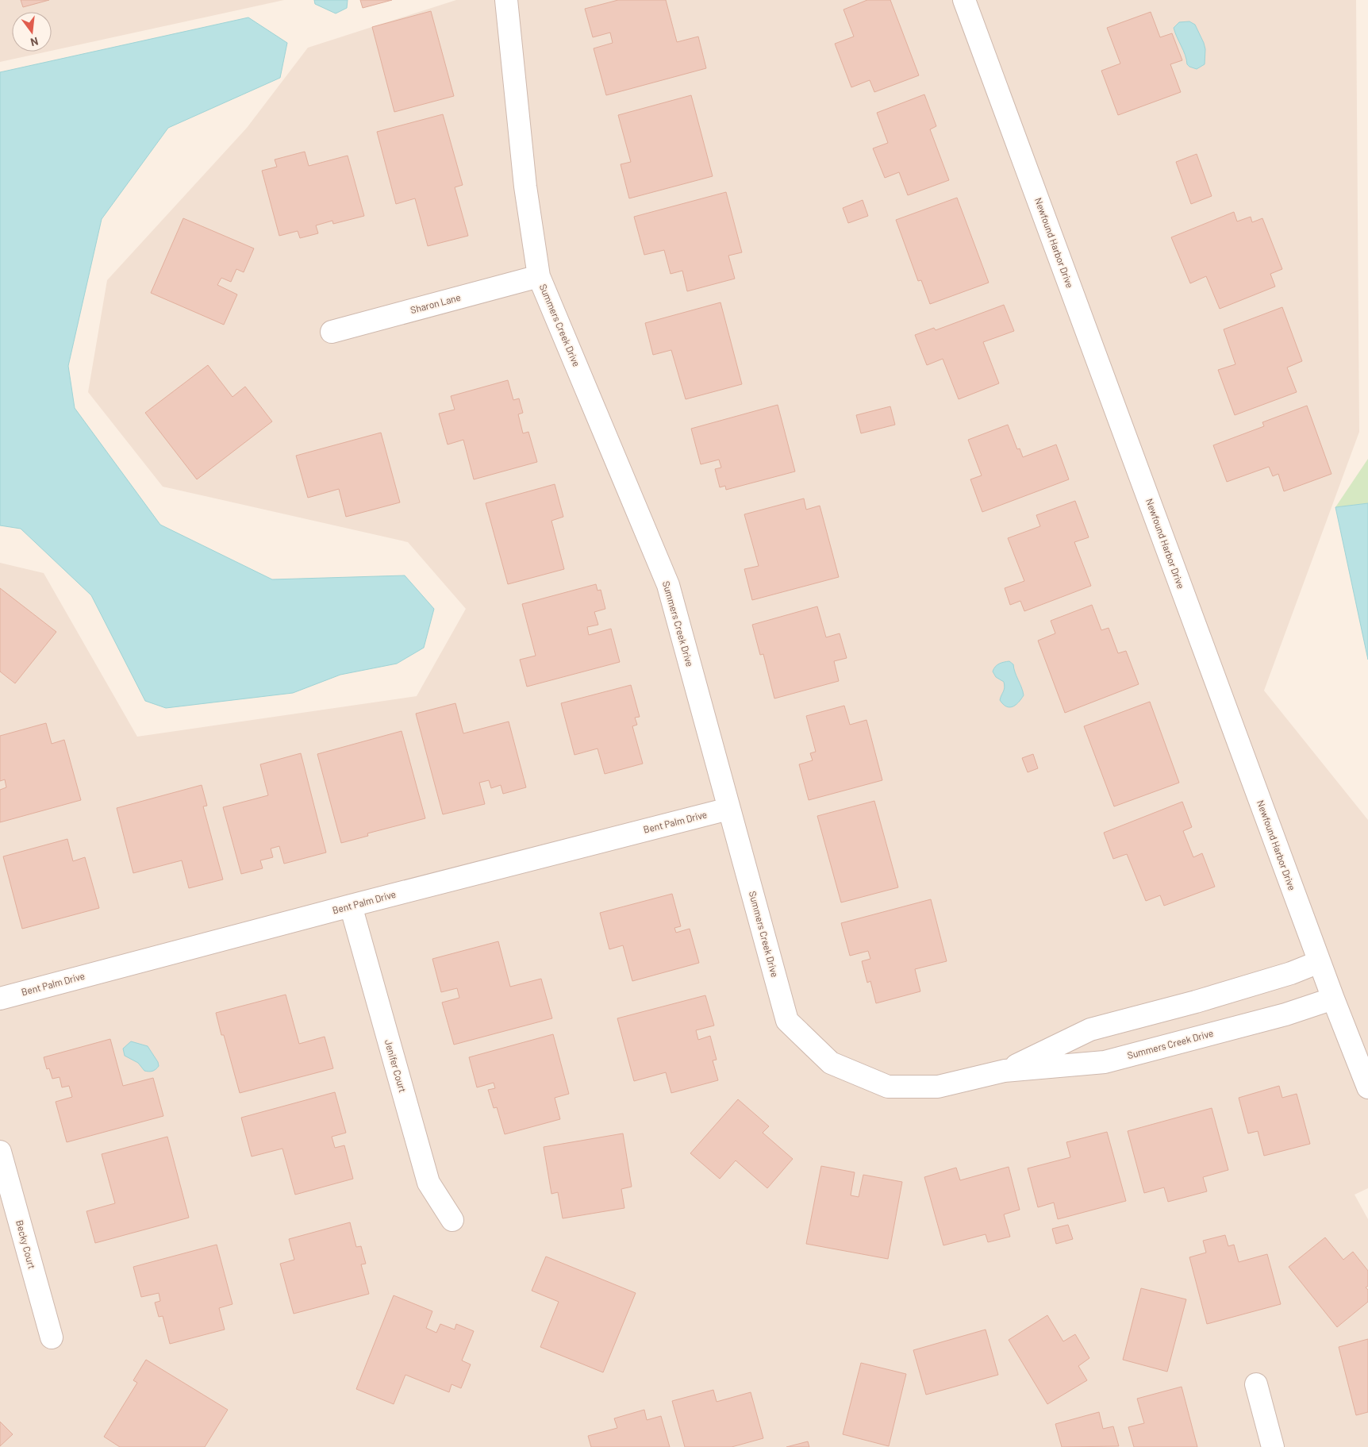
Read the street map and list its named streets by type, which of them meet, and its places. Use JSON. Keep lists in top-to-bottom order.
{
  "streets": {
    "street": [
      "Newfound Harbor Drive",
      "Sharon Lane",
      "Summers Creek Drive",
      "Bent Palm Drive",
      "Jenifer Court",
      "Becky Court"
    ]
  },
  "crossings": [
    ["Newfound Harbor Drive", "Summers Creek Drive"],
    ["Sharon Lane", "Summers Creek Drive"],
    ["Summers Creek Drive", "Bent Palm Drive"],
    ["Bent Palm Drive", "Jenifer Court"]
  ],
  "north": "bottom"
}
